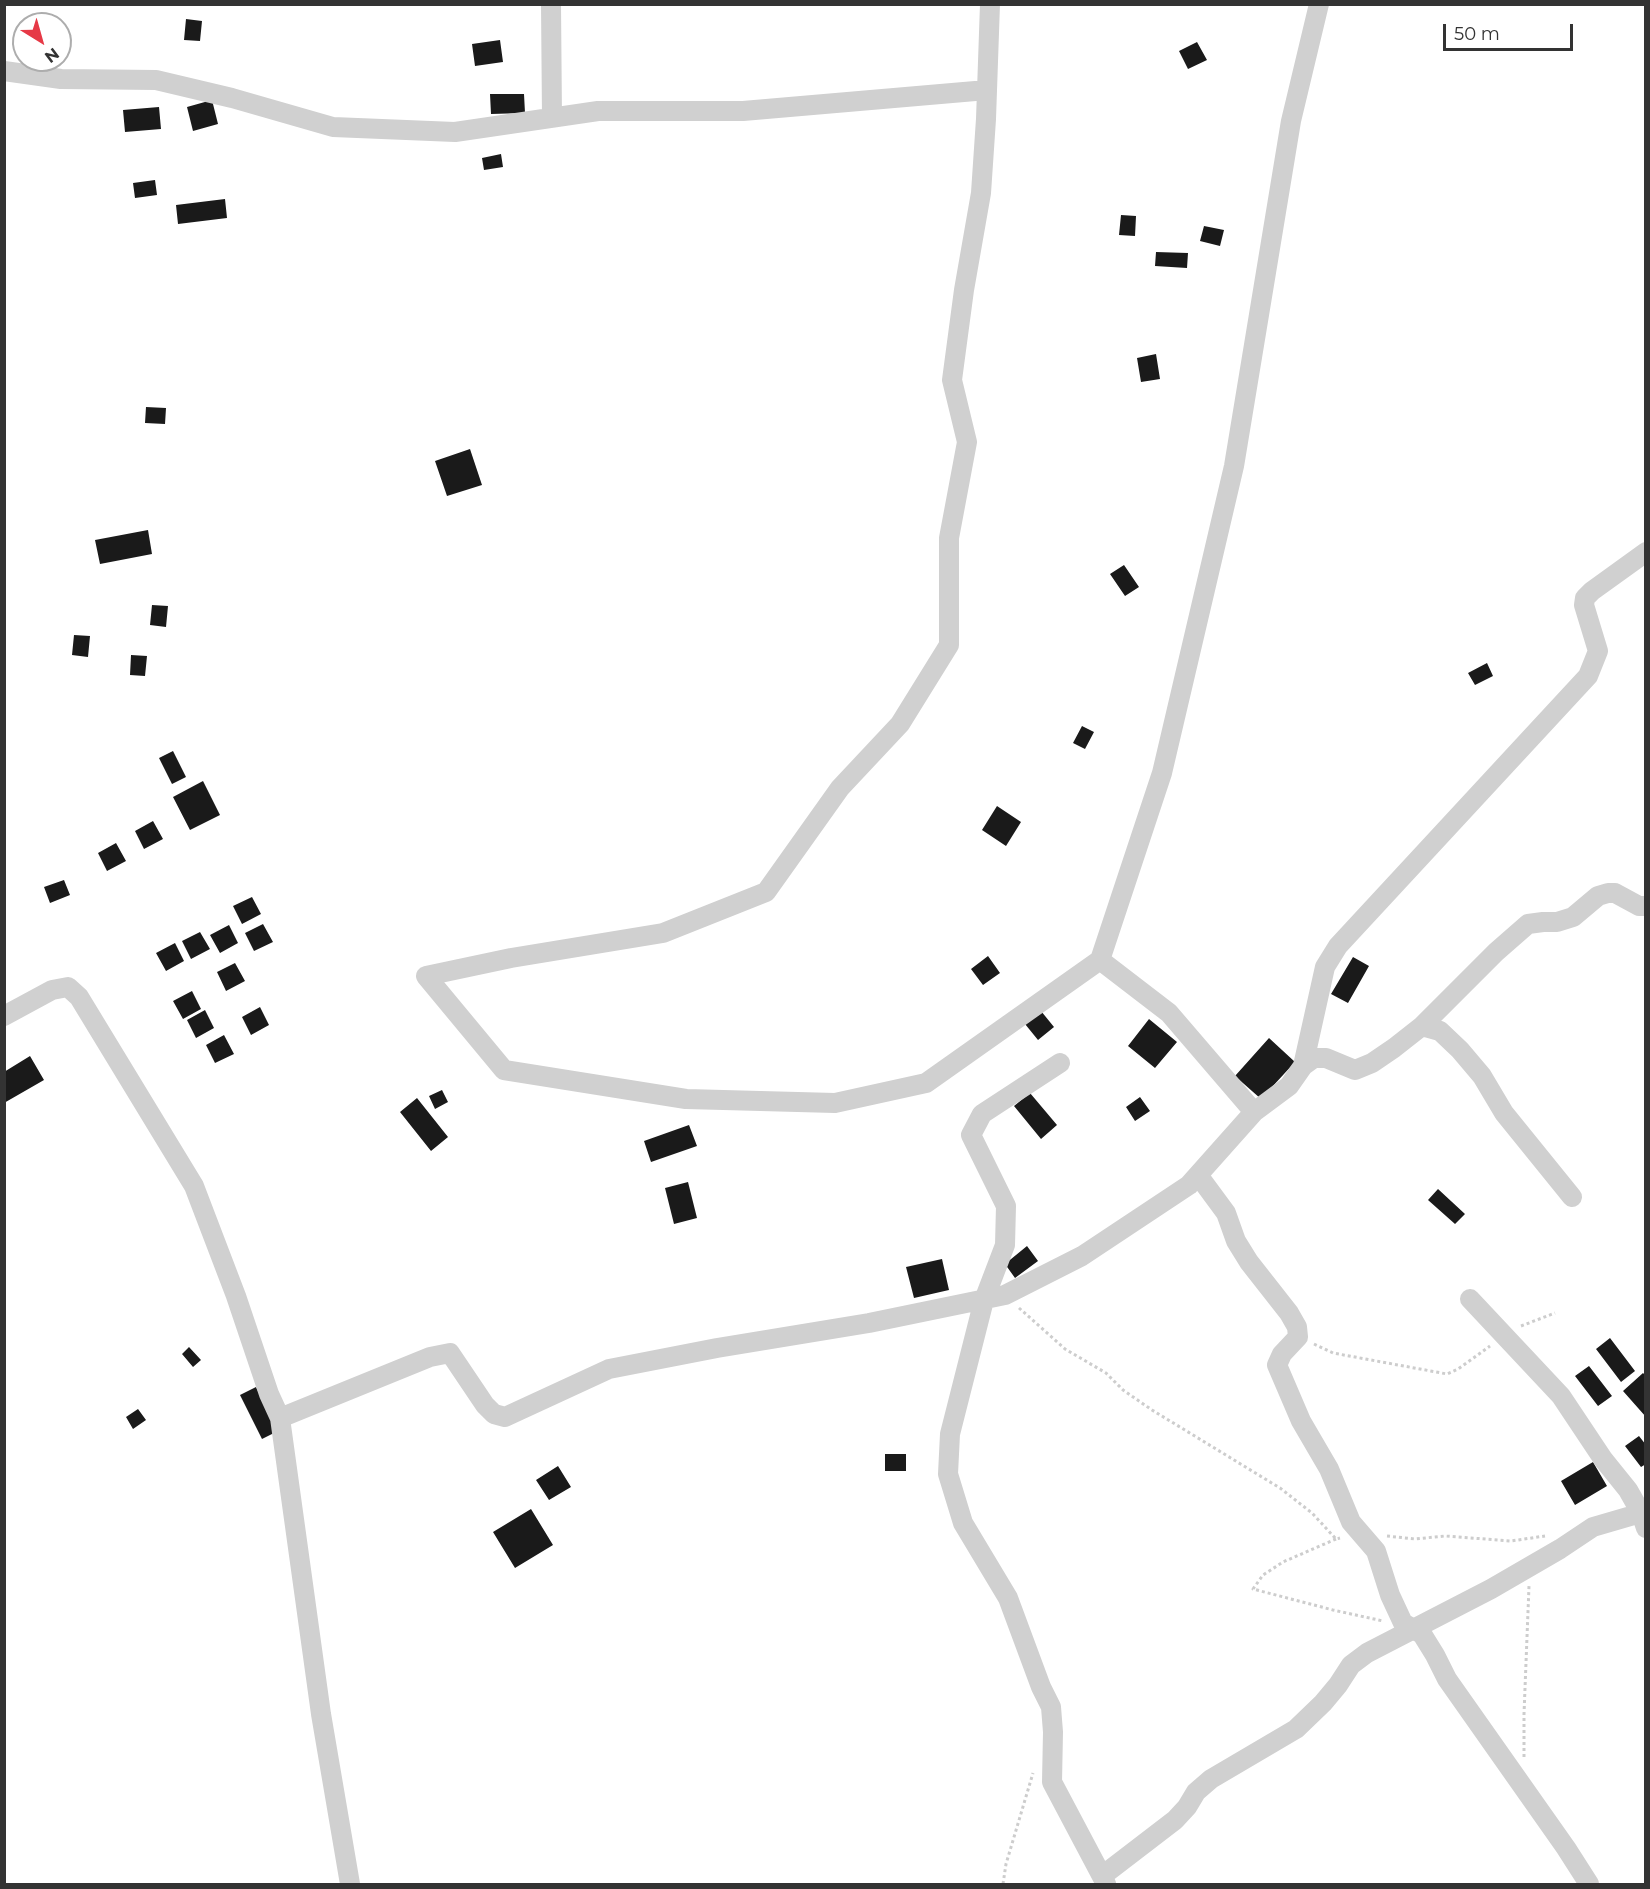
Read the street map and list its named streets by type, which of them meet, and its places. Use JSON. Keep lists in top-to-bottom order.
{
  "scale_bar": "50 m",
  "north": "bottom right"
}
